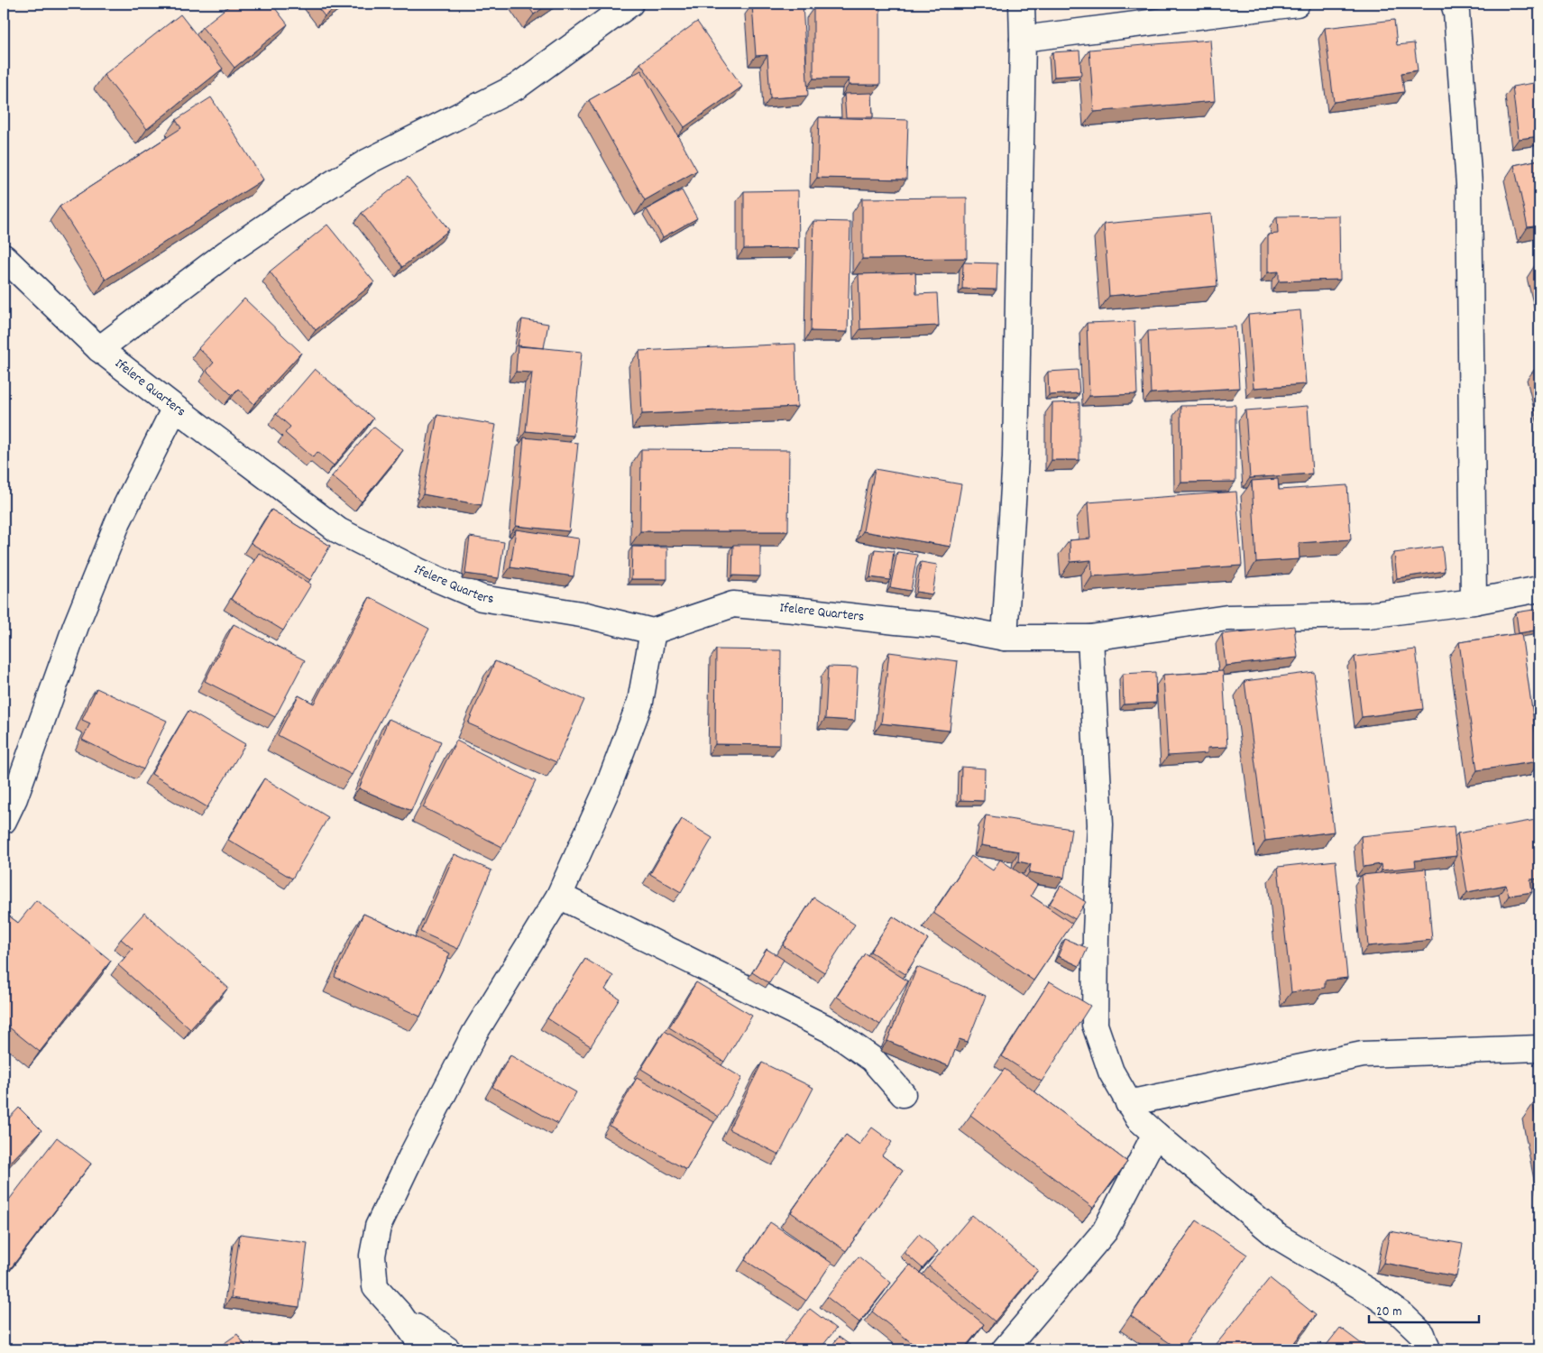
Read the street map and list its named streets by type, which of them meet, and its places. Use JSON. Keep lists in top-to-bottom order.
{
  "streets": {
    "street": ["Ifelere Quarters"]
  },
  "scale_bar": "20 m"
}
